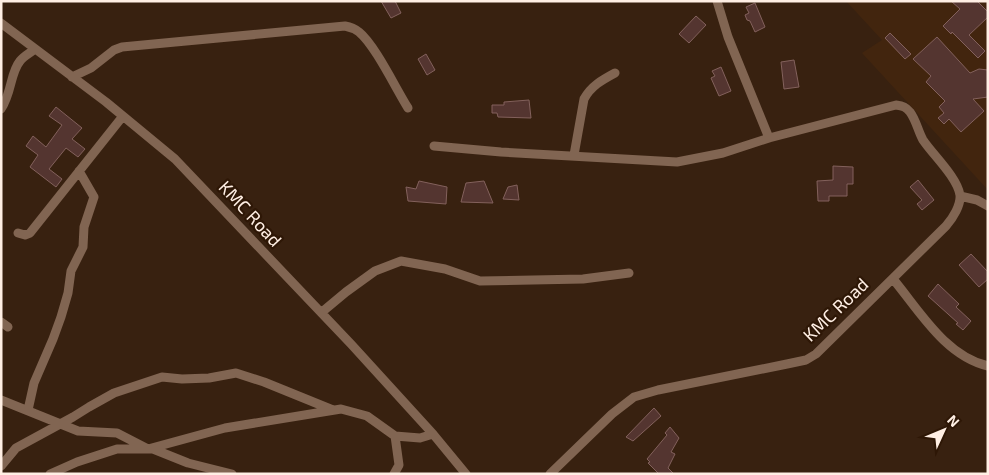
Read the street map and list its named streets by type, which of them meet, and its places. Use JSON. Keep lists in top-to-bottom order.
{
  "streets": {
    "street": ["KMC Road"]
  },
  "north": "top right"
}
